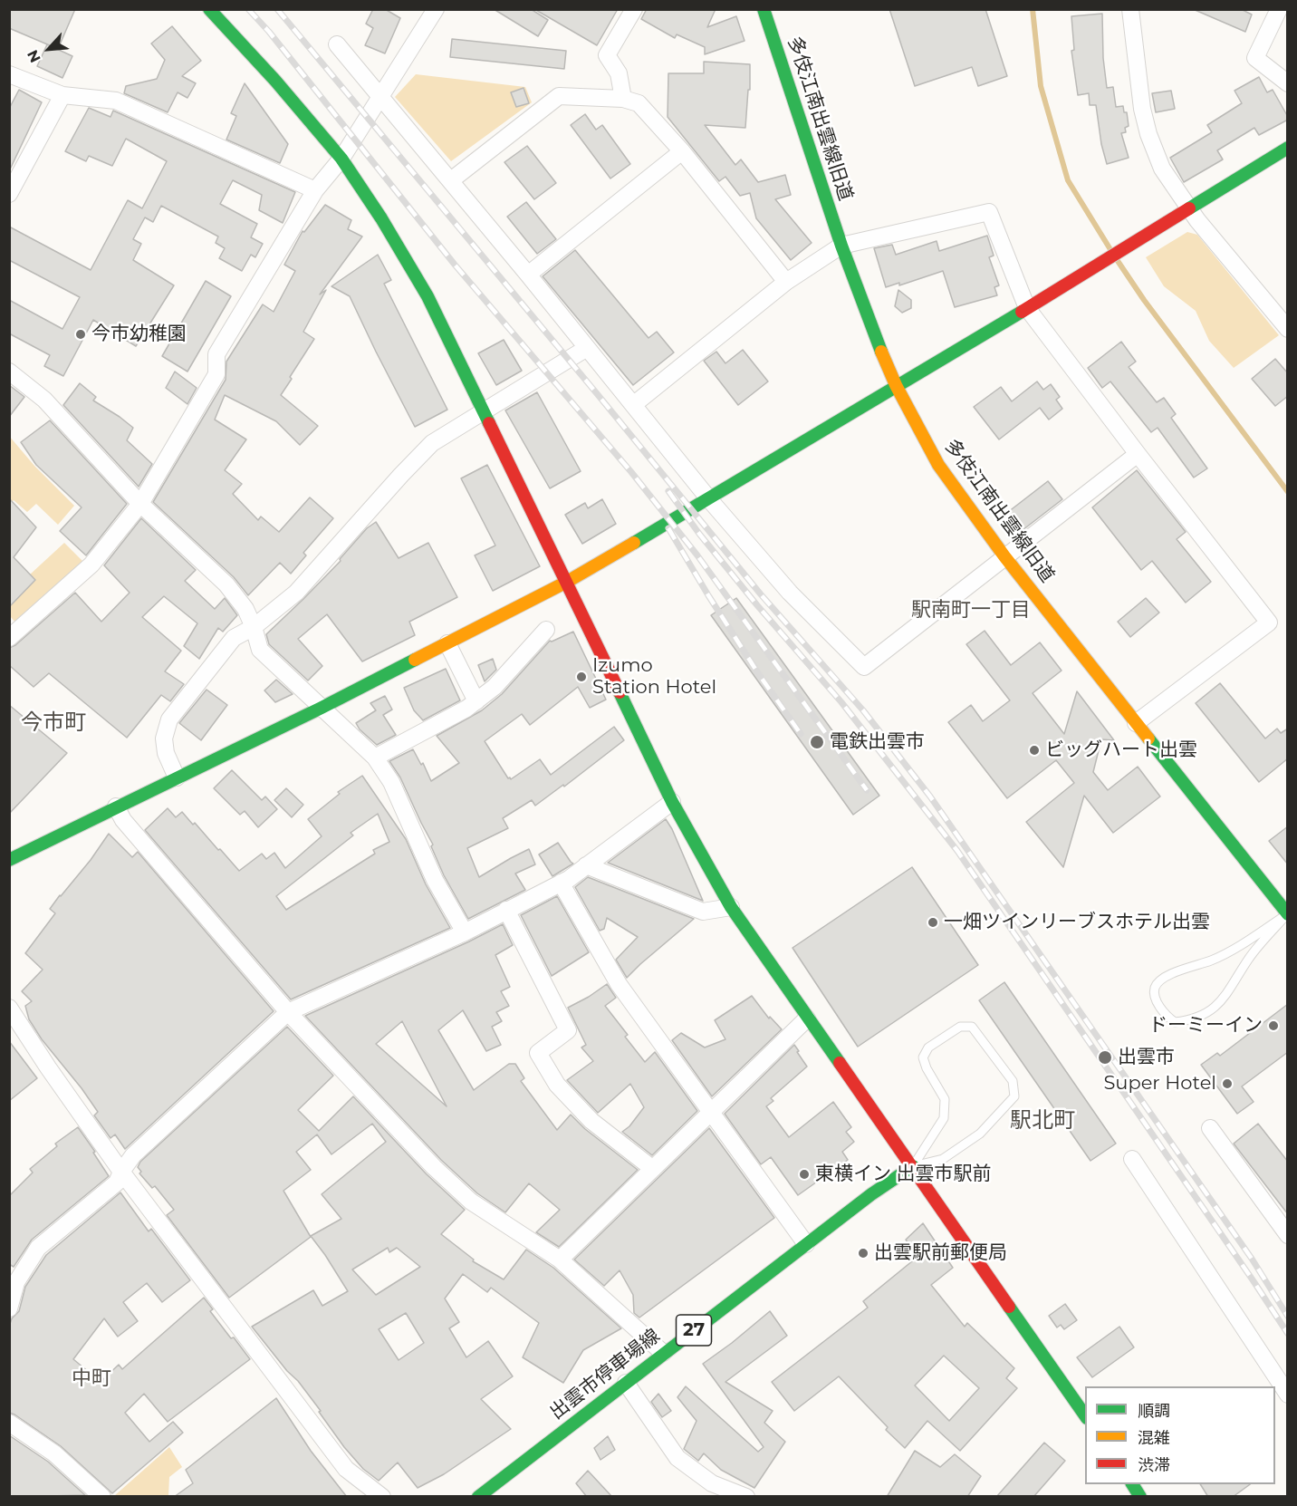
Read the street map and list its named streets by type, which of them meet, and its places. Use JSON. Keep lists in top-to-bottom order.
{
  "streets": {
    "street": ["多伎江南出雲線旧道", "27", "出雲市停車場線"]
  },
  "districts": [
    "駅南町一丁目",
    "今市町",
    "駅北町",
    "中町"
  ],
  "places": [
    "今市幼稚園",
    "Izumo Station Hotel",
    "電鉄出雲市",
    "ビッグハート出雲",
    "一畑ツインリーブスホテル出雲",
    "ドーミーイン",
    "出雲市",
    "Super Hotel",
    "東横イン 出雲市駅前",
    "出雲駅前郵便局"
  ],
  "legend": ["順調", "混雑", "渋滞"],
  "north": "bottom left"
}
